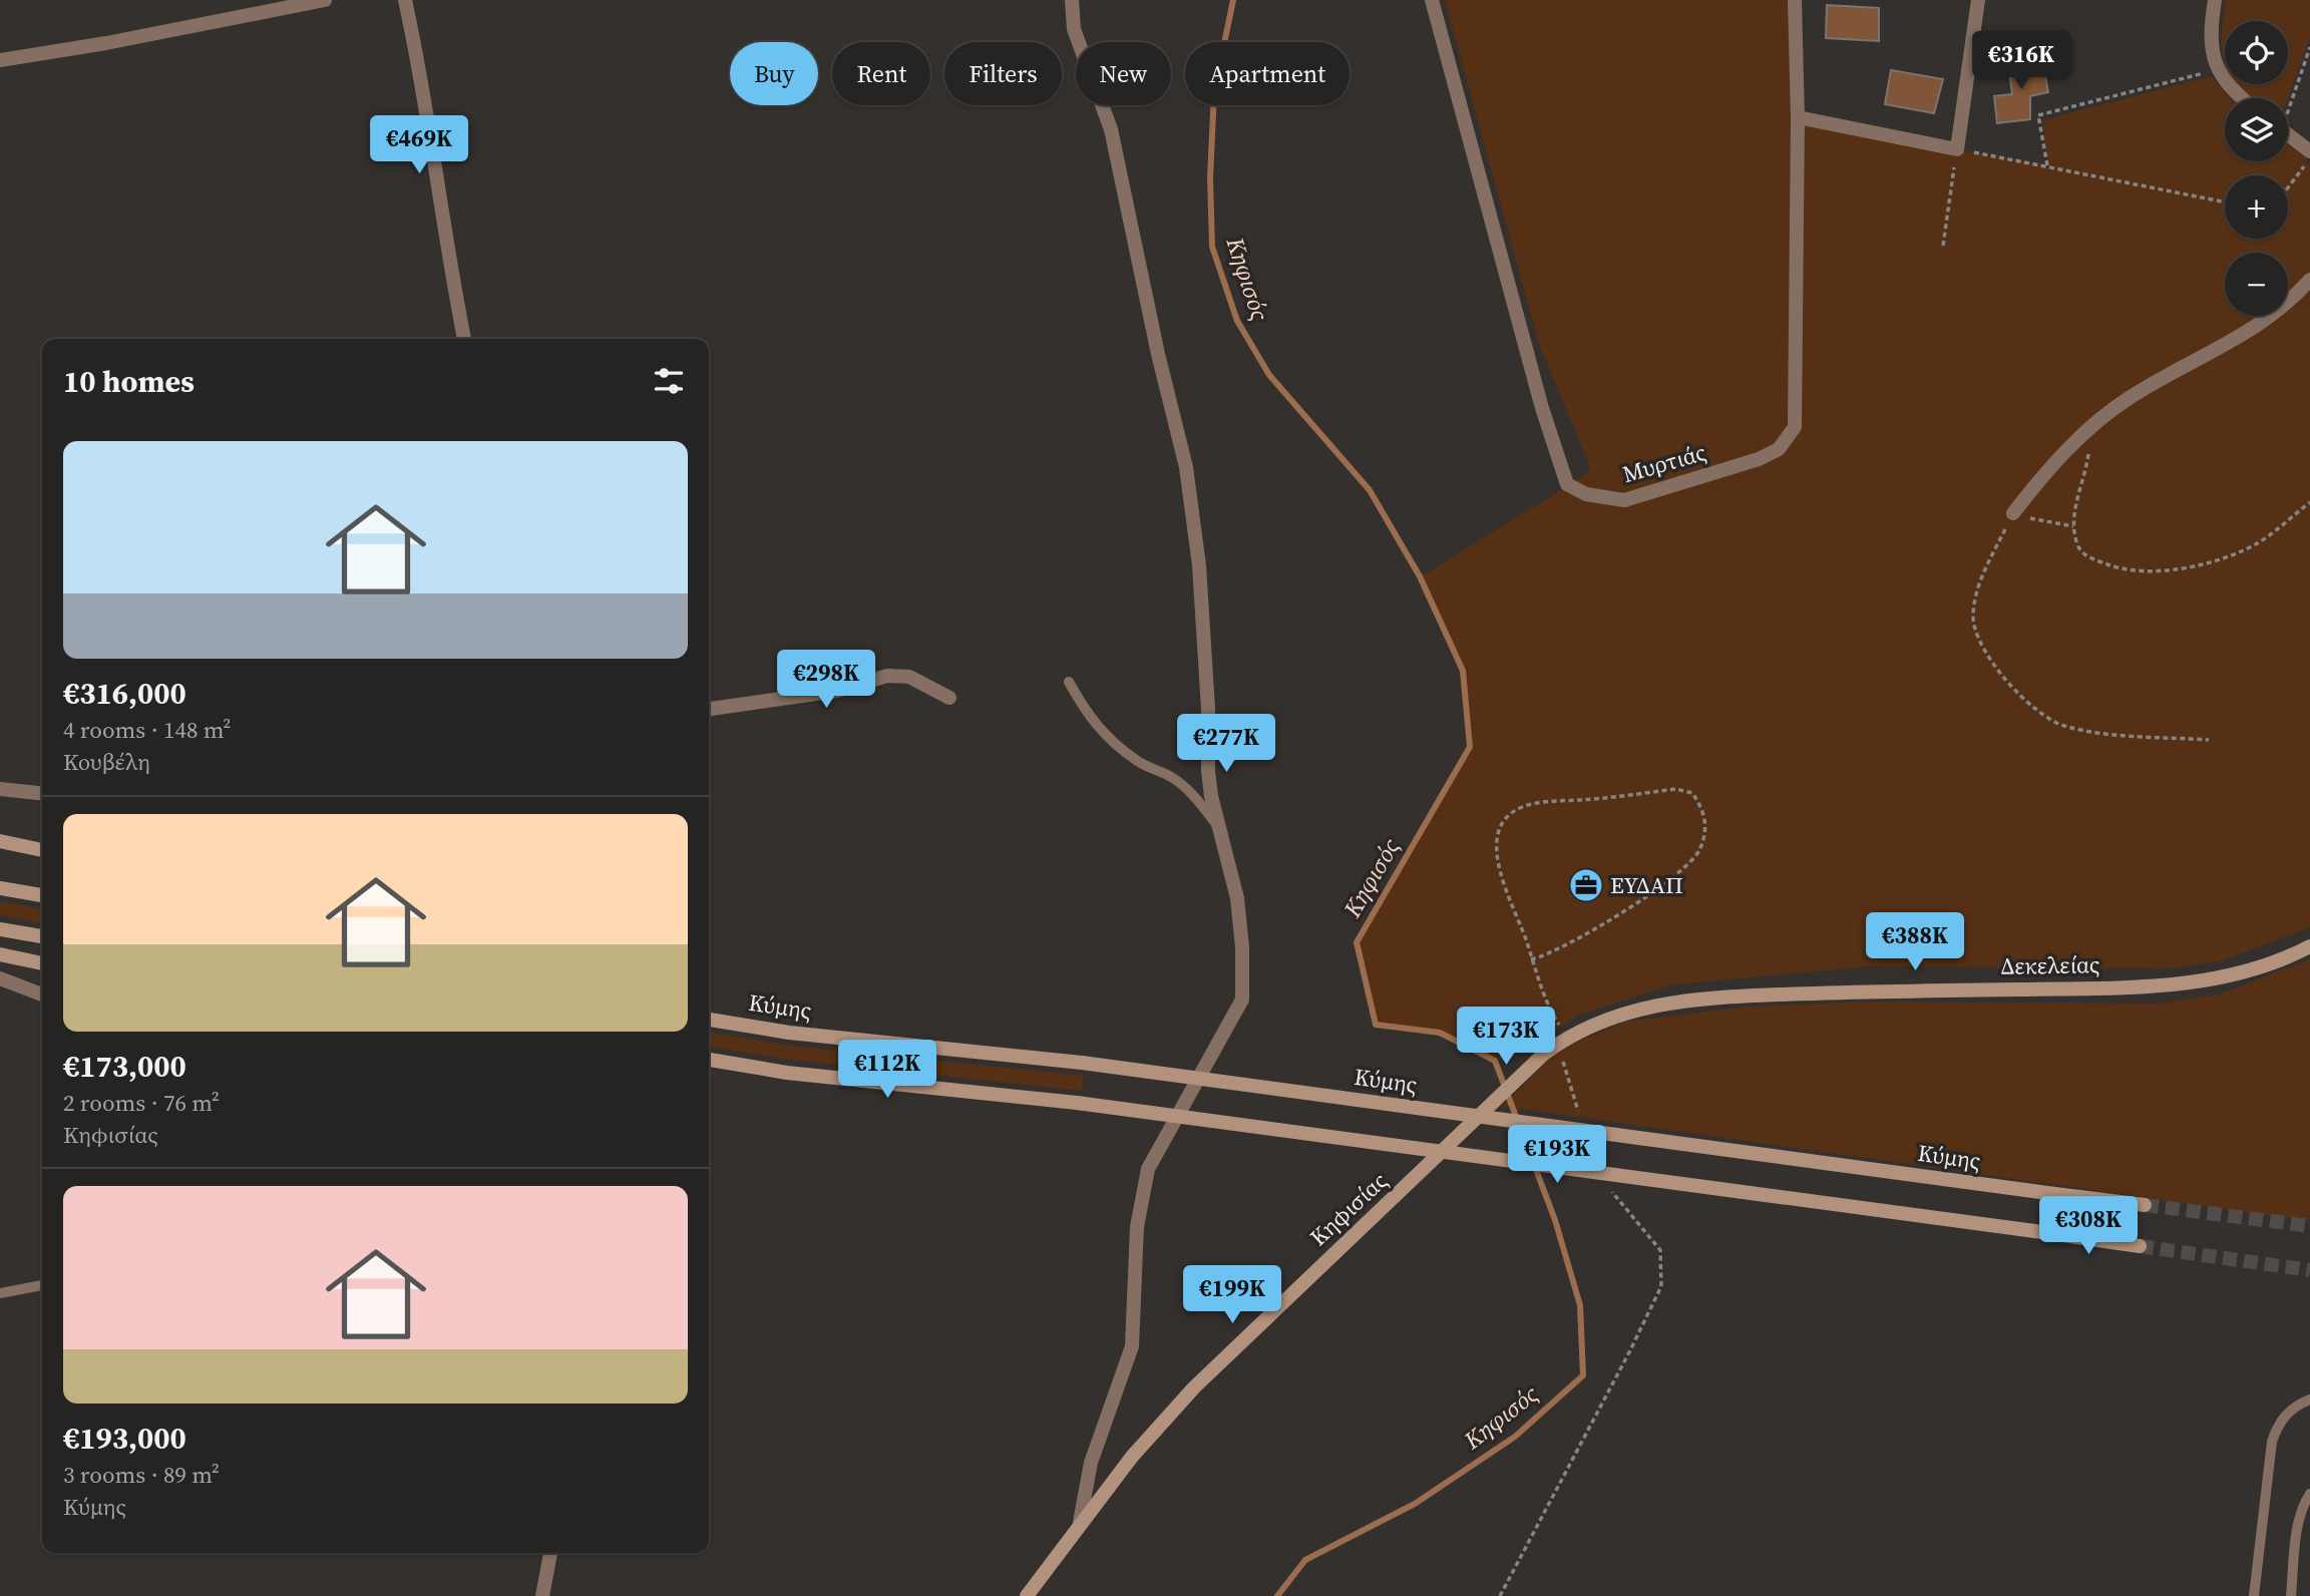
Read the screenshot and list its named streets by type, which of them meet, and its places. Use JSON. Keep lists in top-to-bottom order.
{
  "streets": {
    "main road": ["Δεκελείας", "Κύμης", "Κηφισίας"],
    "street": ["Μυρτιάς"]
  },
  "crossings": [
    ["Δεκελείας", "Κηφισίας"]
  ],
  "water": ["Κηφισός"],
  "places": {
    "office": ["ΕΥΔΑΠ"]
  },
  "page": {
    "map_buttons": ["+", "−"],
    "price": [
      "€316K",
      "€469K",
      "€298K",
      "€277K",
      "€388K",
      "€173K",
      "€112K",
      "€193K",
      "€308K",
      "€199K"
    ],
    "chip": [
      "Buy",
      "Rent",
      "Filters",
      "New",
      "Apartment"
    ],
    "heading": "10 homes",
    "list": [
      {
        "name": "€316,000",
        "note": "4 rooms · 148 m² · Κουβέλη"
      },
      {
        "name": "€173,000",
        "note": "2 rooms · 76 m² · Κηφισίας"
      },
      {
        "name": "€193,000",
        "note": "3 rooms · 89 m² · Κύμης"
      }
    ]
  }
}
